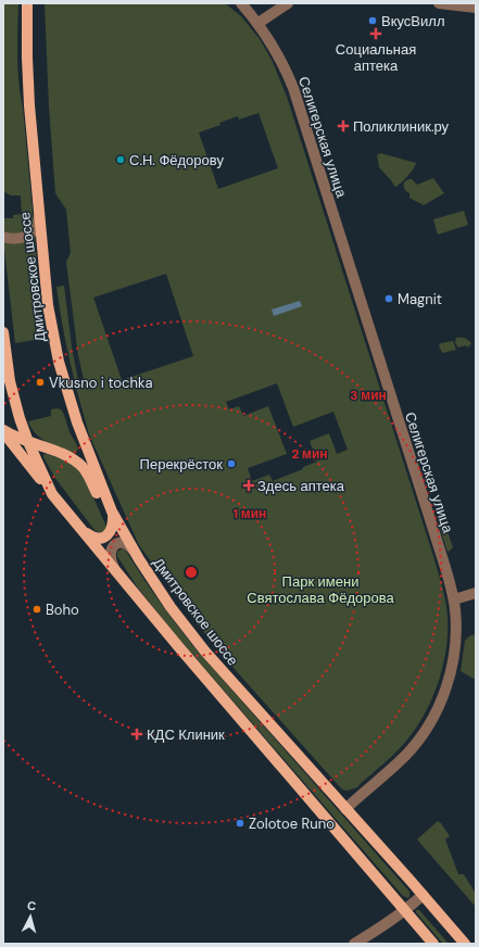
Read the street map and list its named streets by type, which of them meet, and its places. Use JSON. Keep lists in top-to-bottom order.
{
  "streets": {
    "main road": ["Дмитровское шоссе"],
    "street": ["Селигерская улица"]
  },
  "crossings": [
    ["Селигерская улица", "Дмитровское шоссе"]
  ],
  "parks": ["Парк имени Святослава Фёдорова"],
  "places": {
    "other": [
      "ВкусВилл",
      "С.Н. Фёдорову",
      "Magnit",
      "Vkusno i tochka",
      "Перекрёсток",
      "Boho",
      "Zolotoe Runo"
    ],
    "health": [
      "Социальная аптека",
      "Поликлиник.ру",
      "Здесь аптека",
      "КДС Клиник"
    ]
  },
  "north": "top",
  "rings": ["3 мин", "2 мин", "1 мин"]
}
